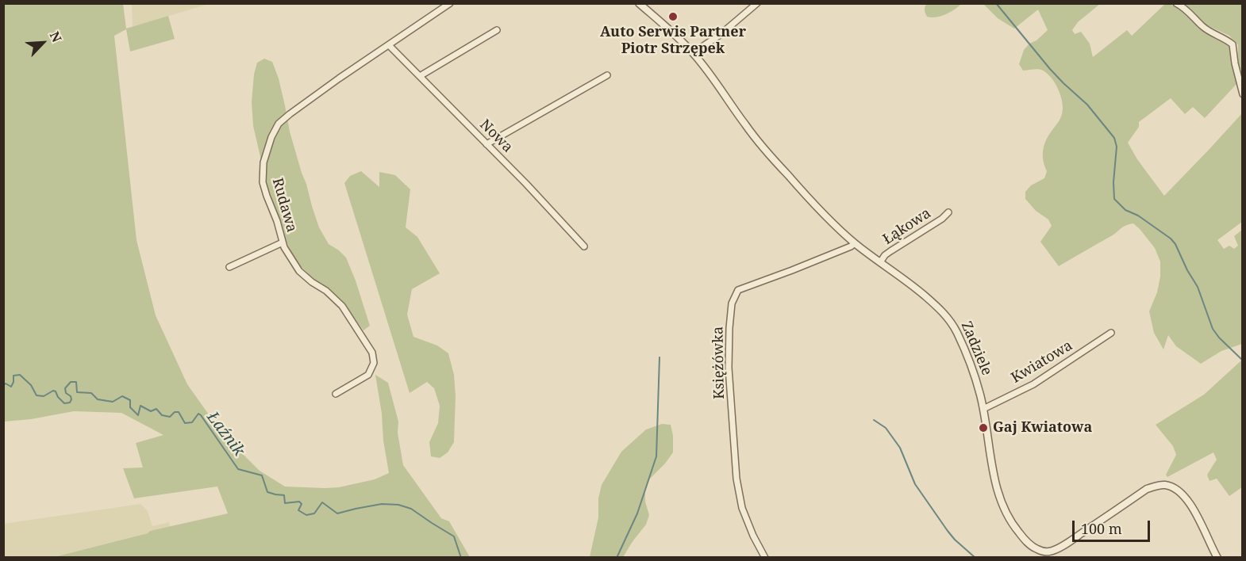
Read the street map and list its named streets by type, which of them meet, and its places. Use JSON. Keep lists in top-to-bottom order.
{
  "streets": {
    "street": [
      "Nowa",
      "Rudawa",
      "Łąkowa",
      "Zadziele",
      "Kwiatowa",
      "Księżówka"
    ]
  },
  "crossings": [
    ["Nowa", "Rudawa"],
    ["Łąkowa", "Zadziele"],
    ["Zadziele", "Kwiatowa"],
    ["Zadziele", "Księżówka"]
  ],
  "water": ["Łaźnik"],
  "places": ["Auto Serwis Partner Piotr Strzępek", "Gaj Kwiatowa"],
  "scale_bar": "100 m",
  "north": "top right"
}
